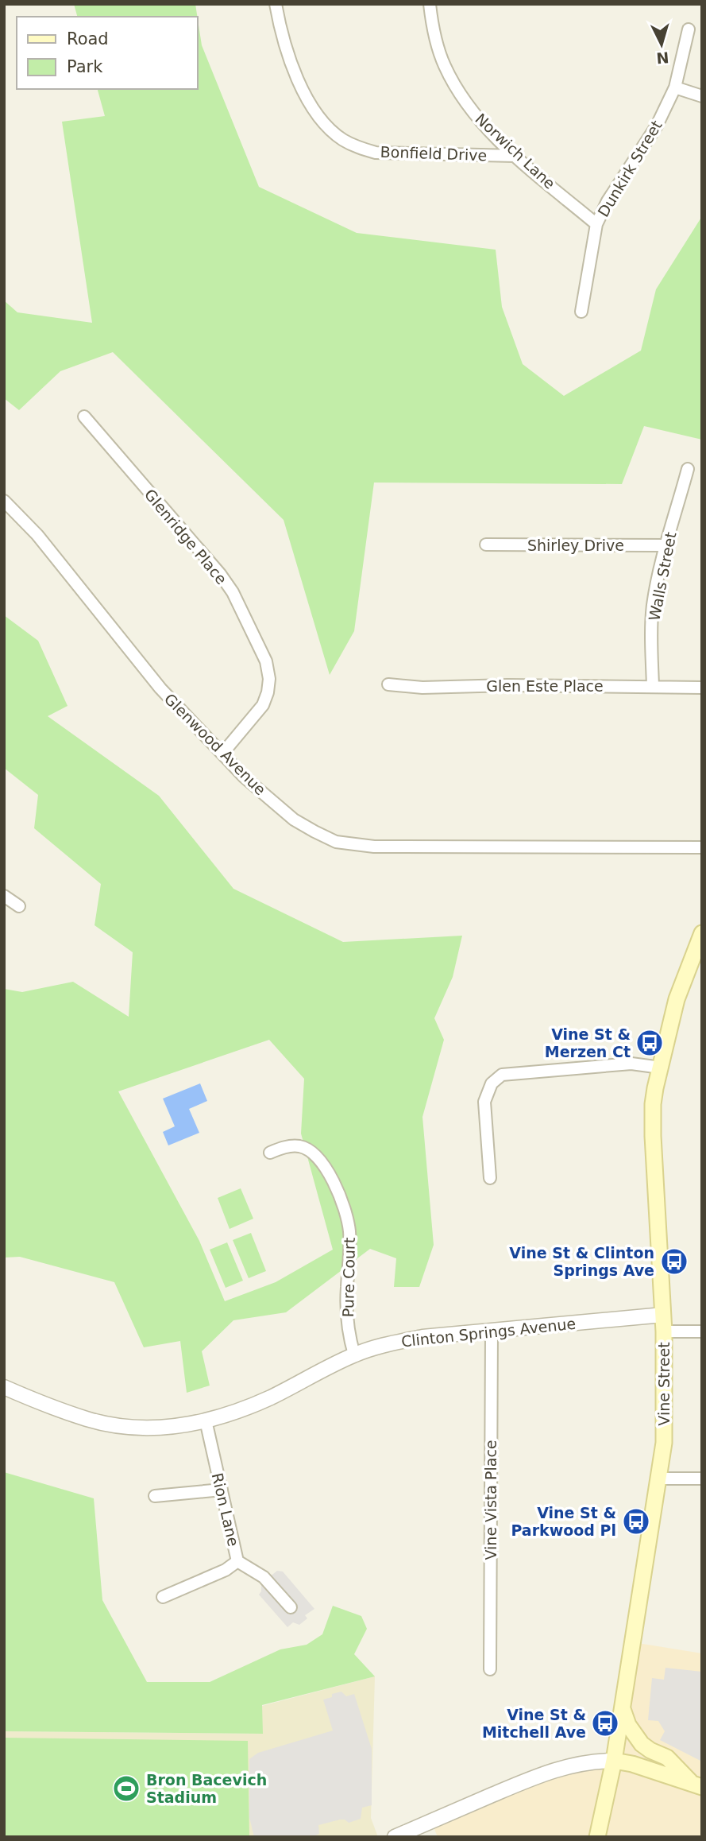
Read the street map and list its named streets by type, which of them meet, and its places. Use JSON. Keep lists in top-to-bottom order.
{
  "streets": {
    "main road": ["Vine Street"],
    "street": [
      "Norwich Lane",
      "Bonfield Drive",
      "Dunkirk Street",
      "Glenridge Place",
      "Shirley Drive",
      "Walls Street",
      "Glen Este Place",
      "Glenwood Avenue",
      "Pure Court",
      "Clinton Springs Avenue",
      "Vine Vista Place",
      "Rion Lane"
    ]
  },
  "crossings": [
    ["Norwich Lane", "Bonfield Drive"],
    ["Norwich Lane", "Dunkirk Street"],
    ["Glenridge Place", "Glenwood Avenue"],
    ["Shirley Drive", "Walls Street"],
    ["Walls Street", "Glen Este Place"],
    ["Pure Court", "Clinton Springs Avenue"],
    ["Clinton Springs Avenue", "Vine Street"],
    ["Clinton Springs Avenue", "Vine Vista Place"],
    ["Clinton Springs Avenue", "Rion Lane"]
  ],
  "places": {
    "bus stop": [
      "Vine St & Merzen Ct",
      "Vine St & Clinton Springs Ave",
      "Vine St & Parkwood Pl",
      "Vine St & Mitchell Ave"
    ],
    "sports": ["Bron Bacevich Stadium"]
  },
  "legend": ["Road", "Park"],
  "north": "bottom"
}
